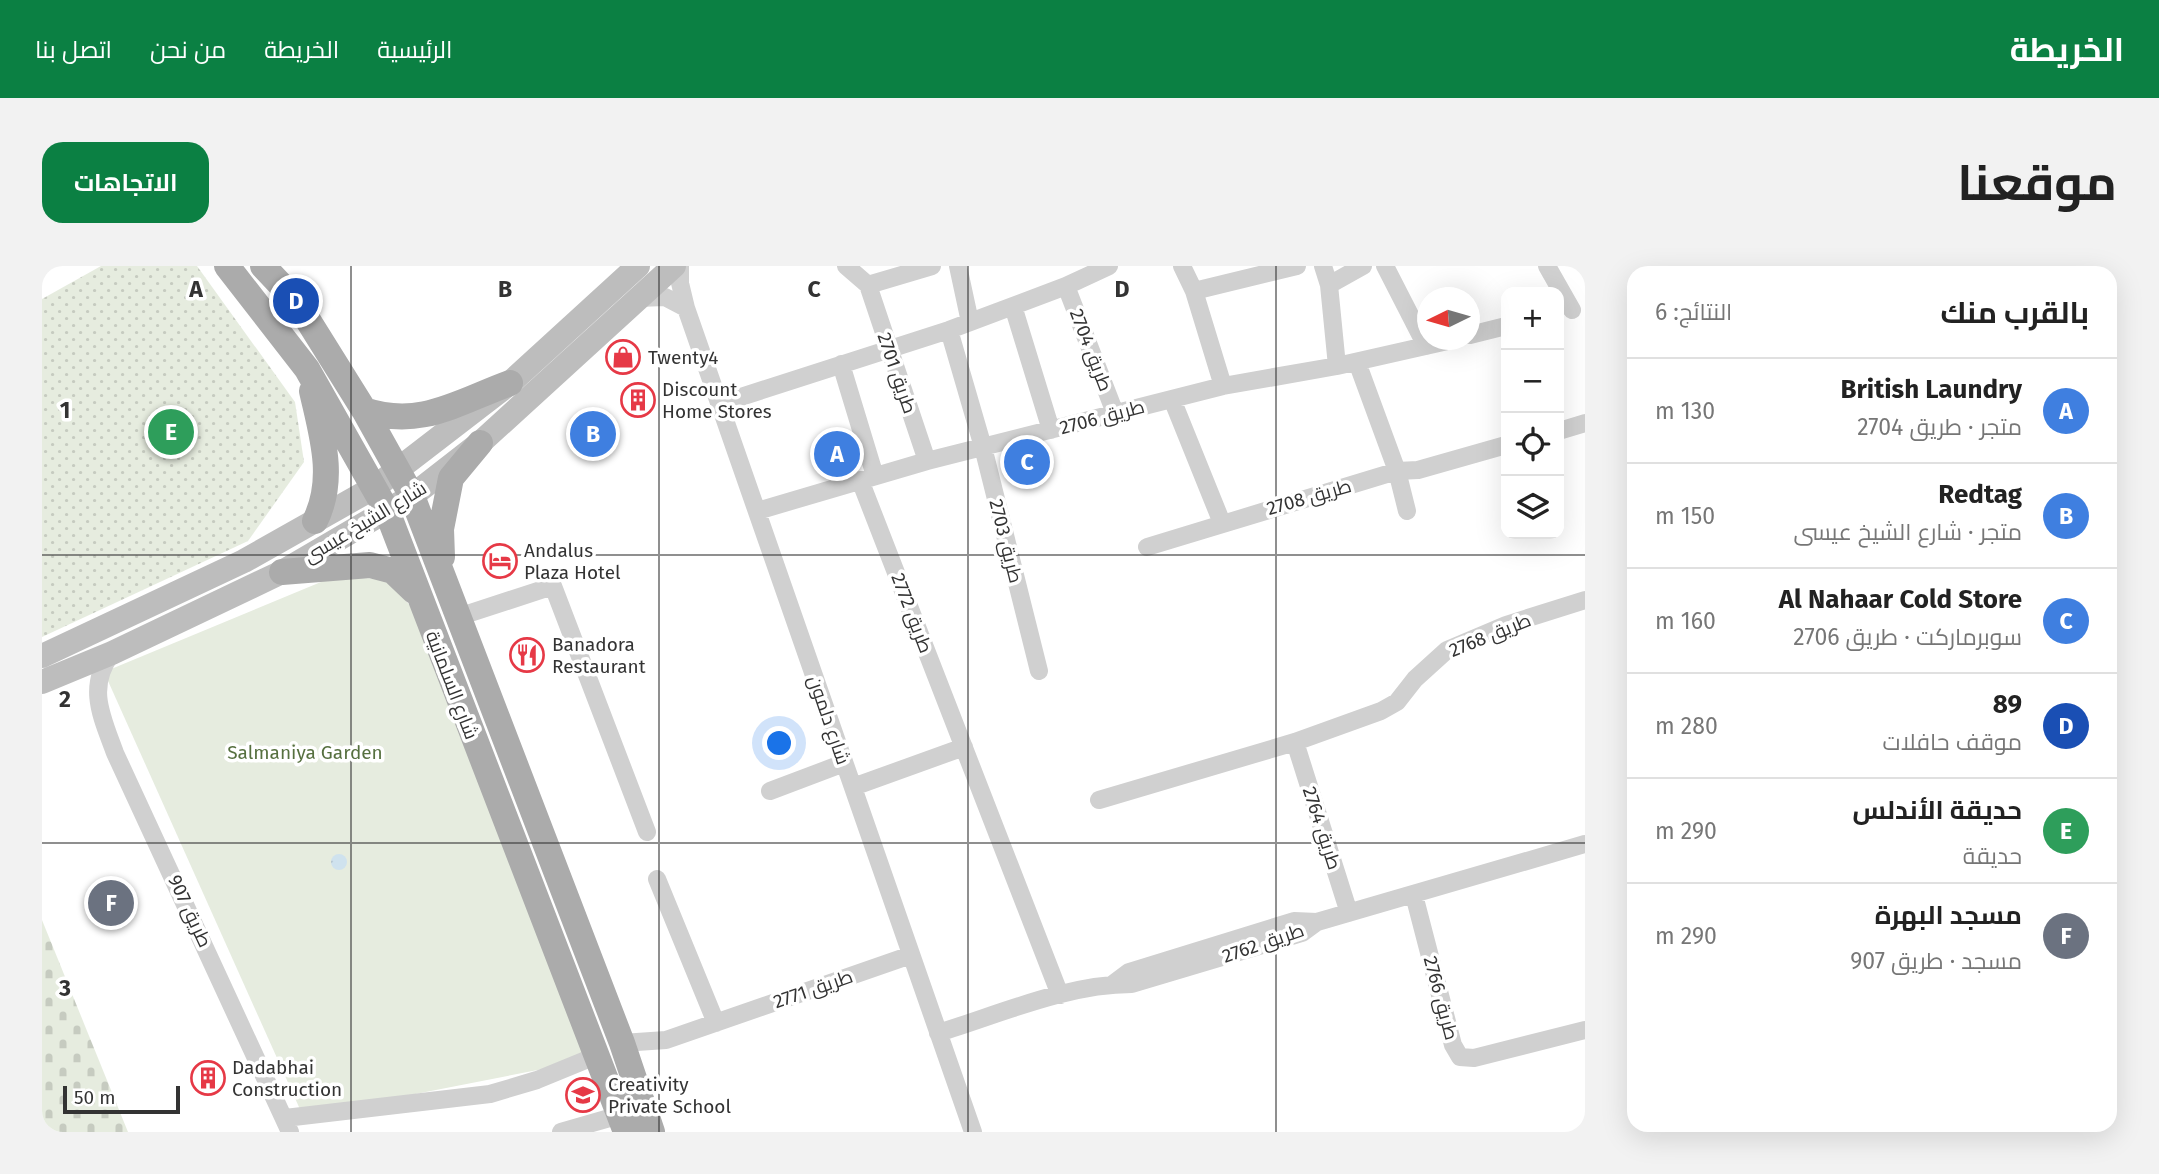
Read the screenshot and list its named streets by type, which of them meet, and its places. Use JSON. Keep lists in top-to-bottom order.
{
  "streets": {
    "main road": ["شارع السلمانية"],
    "street": [
      "طريق 2704",
      "طريق 2701",
      "طريق 2706",
      "طريق 2708",
      "شارع الشيخ عيسى",
      "طريق 2703",
      "طريق 2772",
      "طريق 2768",
      "شارع دلمون",
      "طريق 2764",
      "طريق 907",
      "طريق 2762",
      "طريق 2771",
      "طريق 2766"
    ]
  },
  "crossings": [
    ["طريق 2704", "طريق 2701"],
    ["طريق 2704", "طريق 2706"],
    ["طريق 2704", "طريق 2703"],
    ["طريق 2704", "شارع دلمون"],
    ["طريق 2701", "طريق 2706"],
    ["طريق 2706", "طريق 2703"],
    ["طريق 2706", "طريق 2772"],
    ["طريق 2706", "شارع دلمون"],
    ["شارع الشيخ عيسى", "شارع السلمانية"],
    ["شارع الشيخ عيسى", "طريق 907"],
    ["طريق 2772", "طريق 2762"],
    ["طريق 2768", "طريق 2764"],
    ["شارع السلمانية", "طريق 907"],
    ["شارع السلمانية", "طريق 2771"],
    ["شارع دلمون", "طريق 2762"],
    ["شارع دلمون", "طريق 2771"],
    ["طريق 2764", "طريق 2762"],
    ["طريق 2762", "طريق 2766"]
  ],
  "parks": ["Salmaniya Garden"],
  "places": {
    "shop": ["Twenty4"],
    "building": ["Discount Home Stores", "Dadabhai Construction"],
    "hotel": ["Andalus Plaza Hotel"],
    "restaurant": ["Banadora Restaurant"],
    "school or university": ["Creativity Private School"]
  },
  "scale_bar": "50 m",
  "north": "left",
  "page": {
    "header": "الخريطة",
    "nav": [
      "الرئيسية",
      "الخريطة",
      "من نحن",
      "اتصل بنا"
    ],
    "title": "موقعنا",
    "buttons": "الاتجاهات",
    "heading": ["بالقرب منك", "النتائج: 6"],
    "pins": [
      "D",
      "E",
      "B",
      "A",
      "C",
      "F"
    ],
    "map_buttons": ["+", "−"],
    "list": [
      {
        "mark": "A",
        "name": "British Laundry",
        "note": "متجر · طريق 2704",
        "value": "130 m"
      },
      {
        "mark": "B",
        "name": "Redtag",
        "note": "متجر · شارع الشيخ عيسى",
        "value": "150 m"
      },
      {
        "mark": "C",
        "name": "Al Nahaar Cold Store",
        "note": "سوبرماركت · طريق 2706",
        "value": "160 m"
      },
      {
        "mark": "D",
        "name": "89",
        "note": "موقف حافلات",
        "value": "280 m"
      },
      {
        "mark": "E",
        "name": "حديقة الأندلس",
        "note": "حديقة",
        "value": "290 m"
      },
      {
        "mark": "F",
        "name": "مسجد البهرة",
        "note": "مسجد · طريق 907",
        "value": "290 m"
      }
    ],
    "scale": "50 m"
  },
  "grid": {
    "columns": [
      "A",
      "B",
      "C",
      "D"
    ],
    "rows": ["1", "2", "3"]
  }
}
